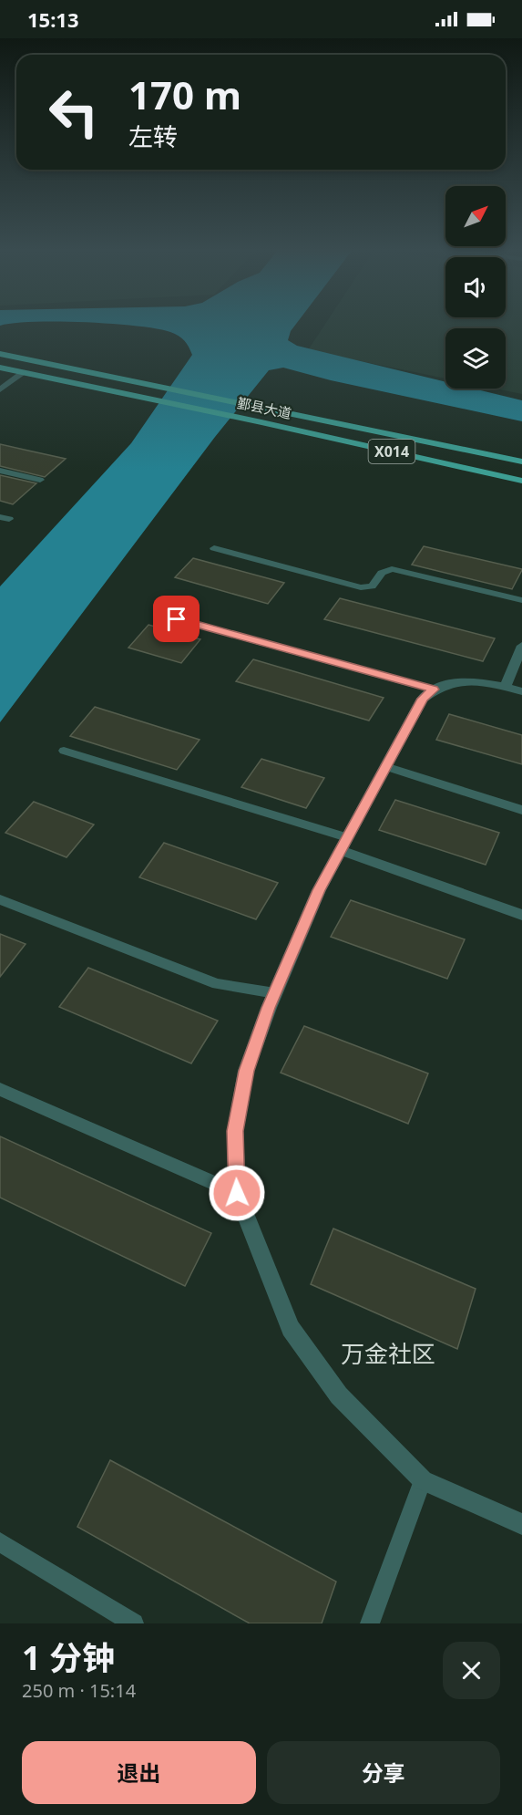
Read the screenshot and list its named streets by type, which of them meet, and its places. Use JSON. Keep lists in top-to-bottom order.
{
  "streets": {
    "main road": ["鄞县大道", "X014"]
  },
  "districts": ["万金社区"],
  "north": "top right",
  "page": {
    "status": "15:13",
    "turn": ["170 m", "左转"],
    "heading": ["1 分钟", "250 m · 15:14"],
    "buttons": ["退出", "分享"]
  }
}
